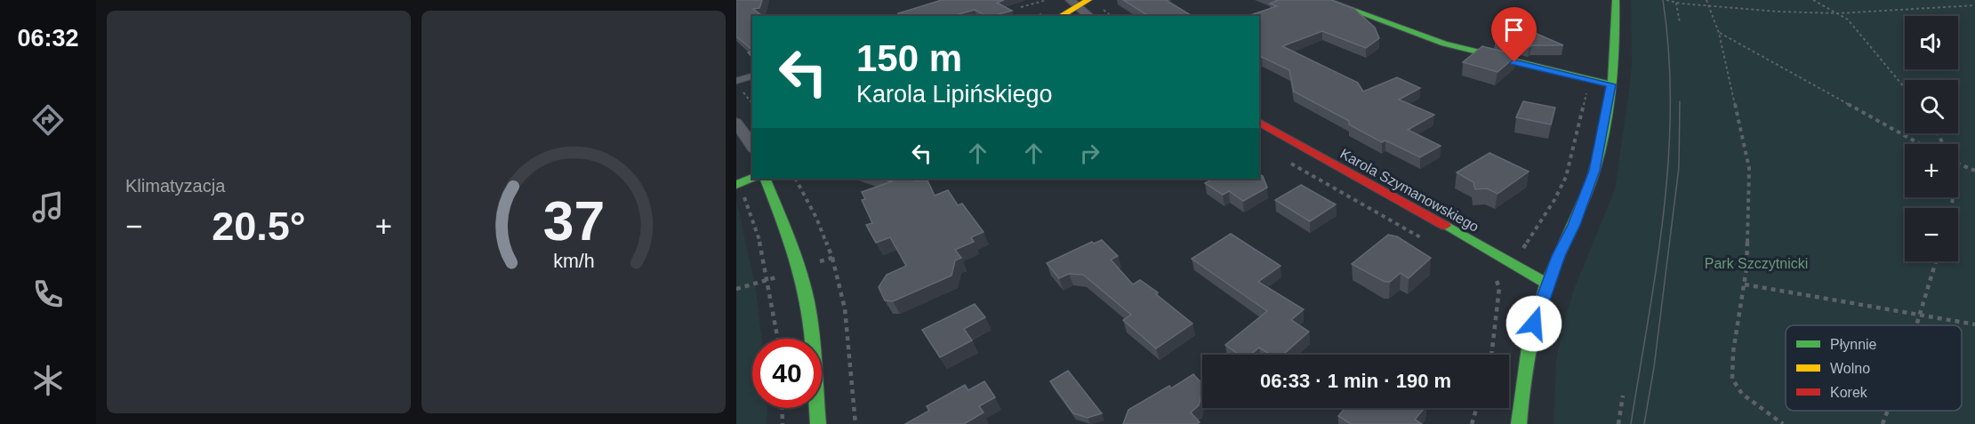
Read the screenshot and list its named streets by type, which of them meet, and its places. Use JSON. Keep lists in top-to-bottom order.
{
  "streets": {
    "street": ["Karola Szymanowskiego"]
  },
  "parks": ["Park Szczytnicki"],
  "legend": ["Płynnie", "Wolno", "Korek"],
  "page": {
    "tabs": "06:32",
    "tile": "Klimatyzacja",
    "map_buttons": ["+", "−"],
    "turn": ["150 m", "Karola Lipińskiego"],
    "heat": ["−", "20.5°", "+"],
    "limit": "40",
    "trip": "06:33 · 1 min · 190 m",
    "gauge": ["37", "km/h"]
  }
}
